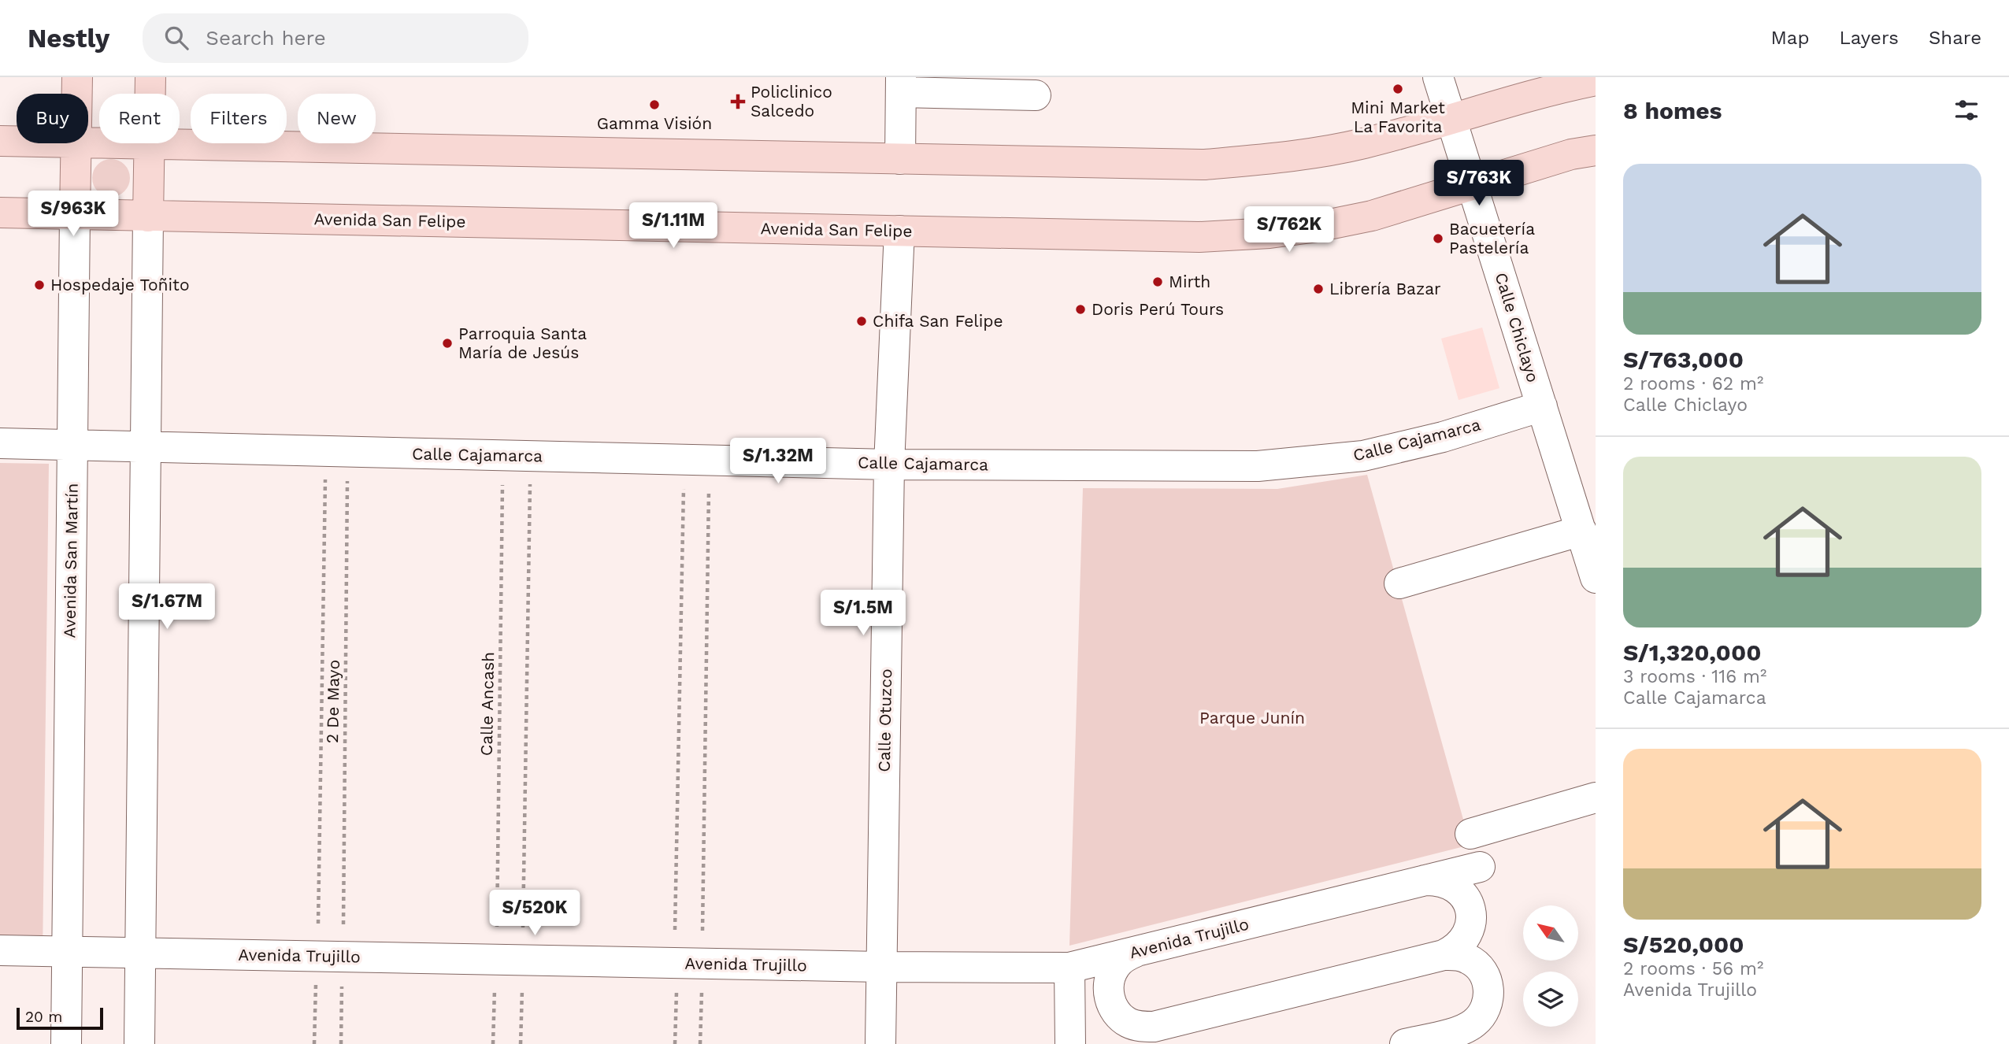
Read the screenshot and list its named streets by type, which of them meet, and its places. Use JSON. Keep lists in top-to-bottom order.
{
  "streets": {
    "main road": ["Avenida San Felipe", "Avenida San Martín"],
    "street": [
      "Calle Chiclayo",
      "Calle Cajamarca",
      "Calle Otuzco",
      "Avenida Trujillo"
    ],
    "path": ["2 De Mayo", "Calle Ancash"]
  },
  "crossings": [
    ["Avenida San Felipe", "Calle Chiclayo"],
    ["Avenida San Felipe", "Avenida San Martín"],
    ["Avenida San Felipe", "Calle Otuzco"],
    ["Calle Chiclayo", "Calle Cajamarca"],
    ["Calle Cajamarca", "Avenida San Martín"],
    ["Calle Cajamarca", "Calle Otuzco"],
    ["Avenida San Martín", "Avenida Trujillo"],
    ["Calle Otuzco", "Avenida Trujillo"]
  ],
  "parks": ["Parque Junín"],
  "places": {
    "other": [
      "Mini Market La Favorita",
      "Gamma Visión",
      "Bacuetería Pastelería",
      "Mirth",
      "Hospedaje Toñito",
      "Librería Bazar",
      "Doris Perú Tours",
      "Chifa San Felipe",
      "Parroquia Santa María de Jesús"
    ],
    "health": ["Policlinico Salcedo"]
  },
  "scale_bar": "20 m",
  "north": "top left",
  "page": {
    "header": "Nestly",
    "search": "Search here",
    "nav": ["Map", "Layers", "Share"],
    "heading": "8 homes",
    "chip": [
      "Buy",
      "Rent",
      "Filters",
      "New"
    ],
    "list": [
      {
        "name": "S/763,000",
        "note": "2 rooms · 62 m² · Calle Chiclayo"
      },
      {
        "name": "S/1,320,000",
        "note": "3 rooms · 116 m² · Calle Cajamarca"
      },
      {
        "name": "S/520,000",
        "note": "2 rooms · 56 m² · Avenida Trujillo"
      }
    ],
    "price": [
      "S/763K",
      "S/963K",
      "S/1.11M",
      "S/762K",
      "S/1.32M",
      "S/1.67M",
      "S/1.5M",
      "S/520K"
    ],
    "scale": "20 m"
  }
}
